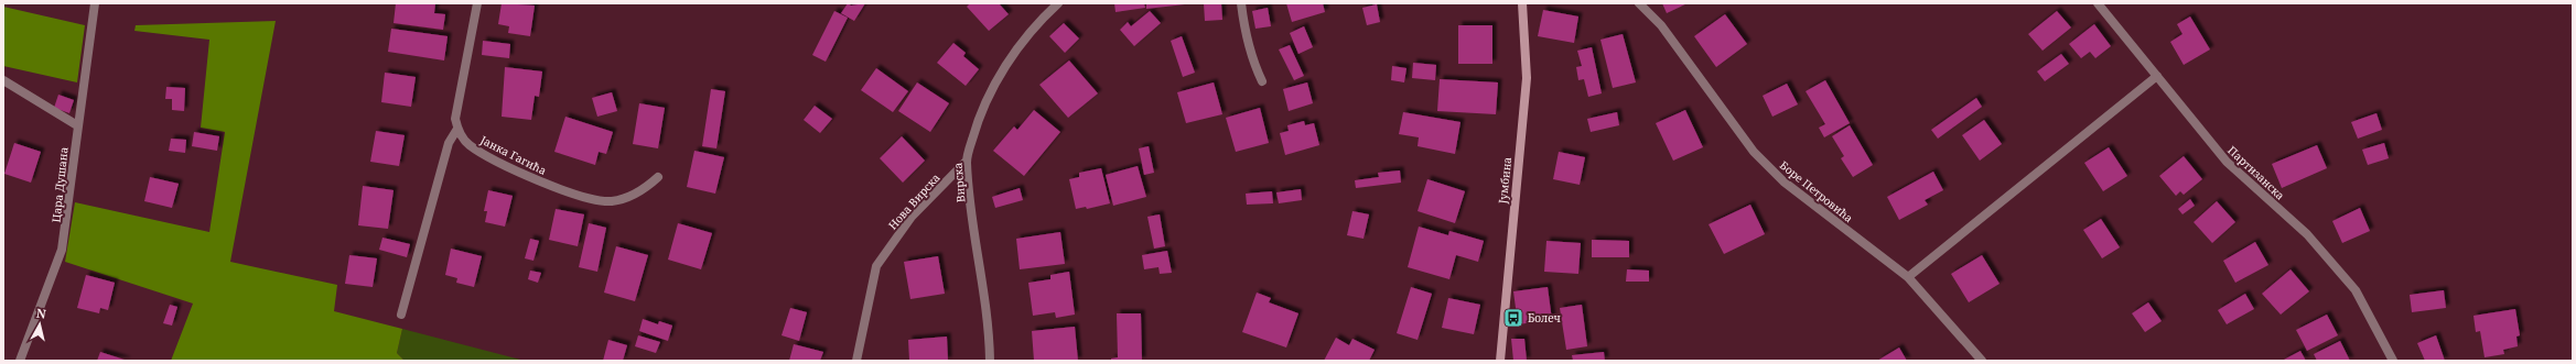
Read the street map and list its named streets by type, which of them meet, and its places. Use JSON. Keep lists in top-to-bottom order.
{
  "streets": {
    "street": [
      "Јанка Гагића",
      "Партизанска",
      "Јумбина",
      "Вирска",
      "Цара Душана",
      "Боре Петровића",
      "Нова Вирска"
    ]
  },
  "crossings": [
    ["Вирска", "Нова Вирска"]
  ],
  "places": {
    "bus stop": ["Болеч"]
  },
  "north": "top"
}
